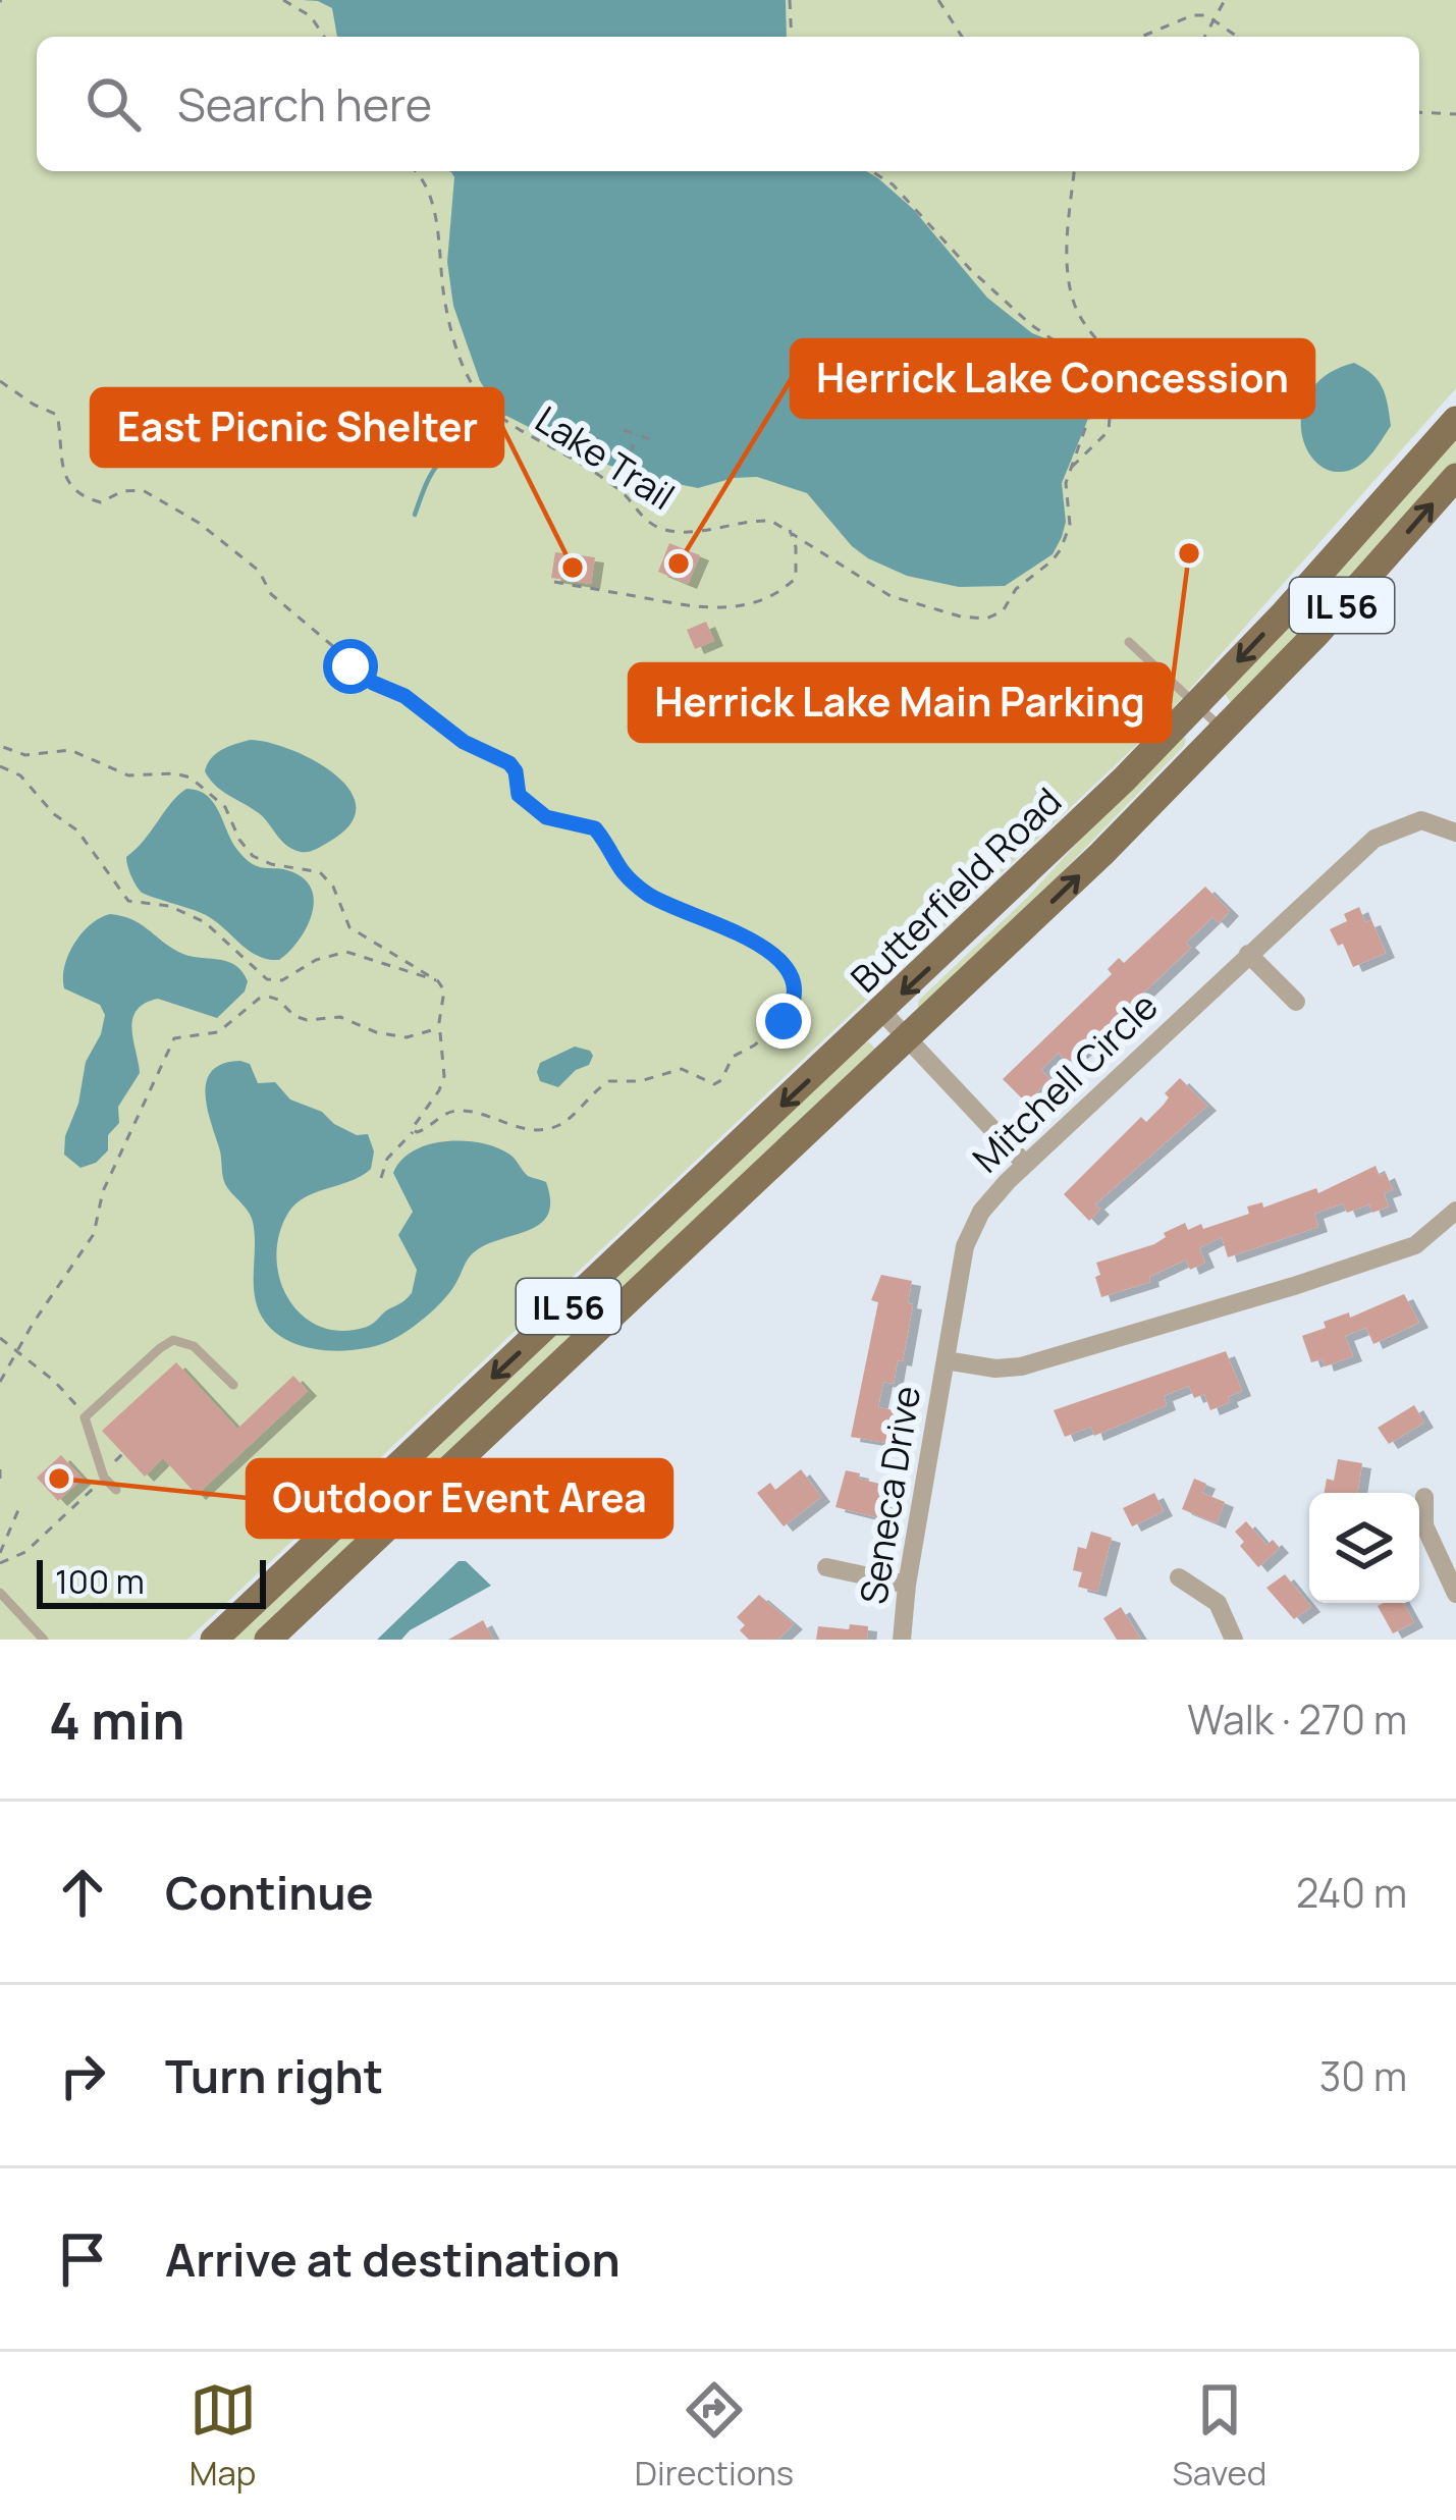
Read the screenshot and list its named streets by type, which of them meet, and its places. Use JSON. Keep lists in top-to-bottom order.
{
  "streets": {
    "main road": ["IL 56", "Butterfield Road"],
    "street": ["Mitchell Circle", "Seneca Drive"],
    "path": ["Lake Trail"]
  },
  "crossings": [
    ["Mitchell Circle", "Seneca Drive"]
  ],
  "places": [
    "Herrick Lake Main Parking",
    "Herrick Lake Concession",
    "East Picnic Shelter",
    "Outdoor Event Area"
  ],
  "scale_bar": "100 m",
  "page": {
    "search": "Search here",
    "scale": "100 m",
    "heading": ["4 min", "Walk · 270 m"],
    "list": [
      ["Continue", "240 m"],
      ["Turn right", "30 m"],
      "Arrive at destination"
    ],
    "nav": ["Map", "Directions", "Saved"]
  }
}
